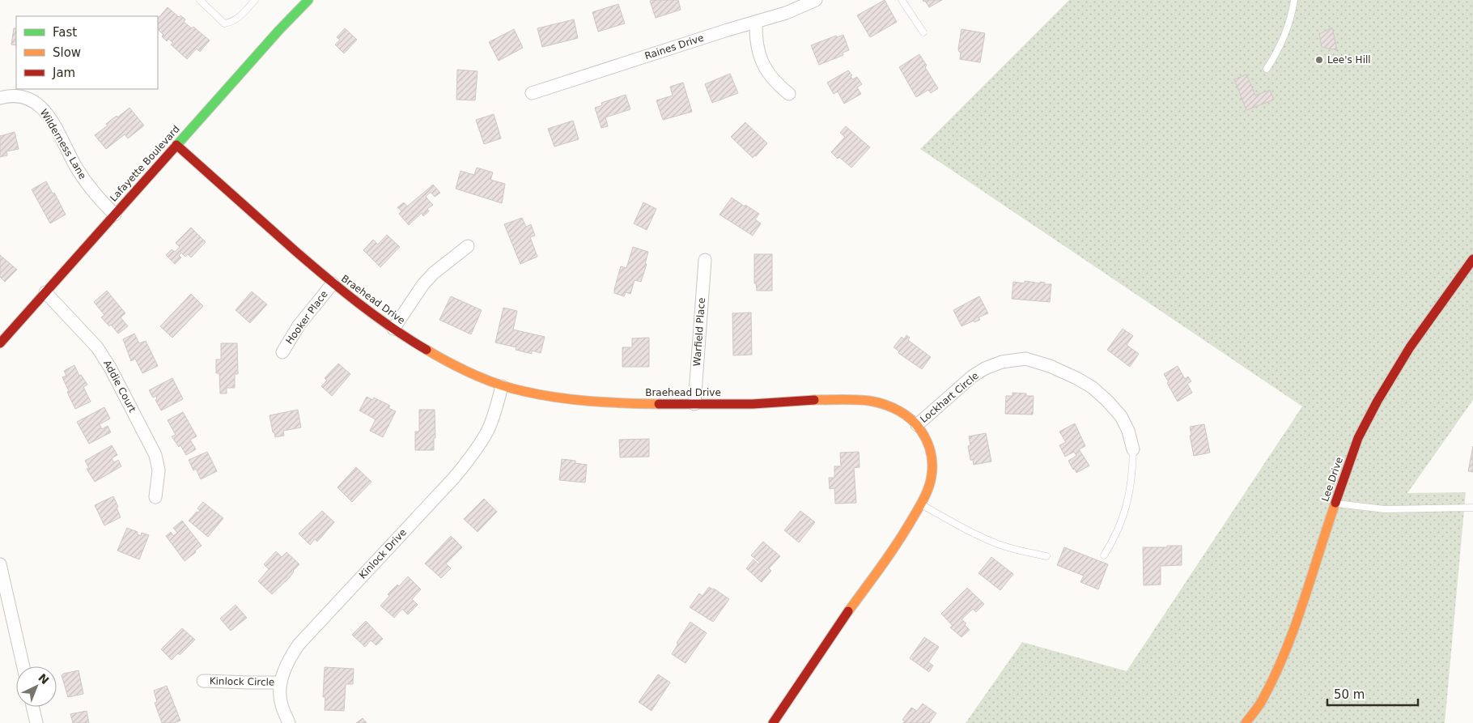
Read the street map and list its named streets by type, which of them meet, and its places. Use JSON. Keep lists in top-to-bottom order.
{
  "streets": {
    "street": [
      "Raines Drive",
      "Wilderness Lane",
      "Lafayette Boulevard",
      "Braehead Drive",
      "Hooker Place",
      "Warfield Place",
      "Addie Court",
      "Lockhart Circle",
      "Lee Drive",
      "Kinlock Drive",
      "Kinlock Circle"
    ]
  },
  "crossings": [
    ["Wilderness Lane", "Lafayette Boulevard"],
    ["Lafayette Boulevard", "Braehead Drive"],
    ["Lafayette Boulevard", "Addie Court"],
    ["Braehead Drive", "Hooker Place"],
    ["Braehead Drive", "Warfield Place"],
    ["Braehead Drive", "Lockhart Circle"],
    ["Braehead Drive", "Kinlock Drive"],
    ["Kinlock Drive", "Kinlock Circle"]
  ],
  "places": ["Lee's Hill"],
  "legend": ["Fast", "Slow", "Jam"],
  "scale_bar": "50 m",
  "north": "top right"
}
